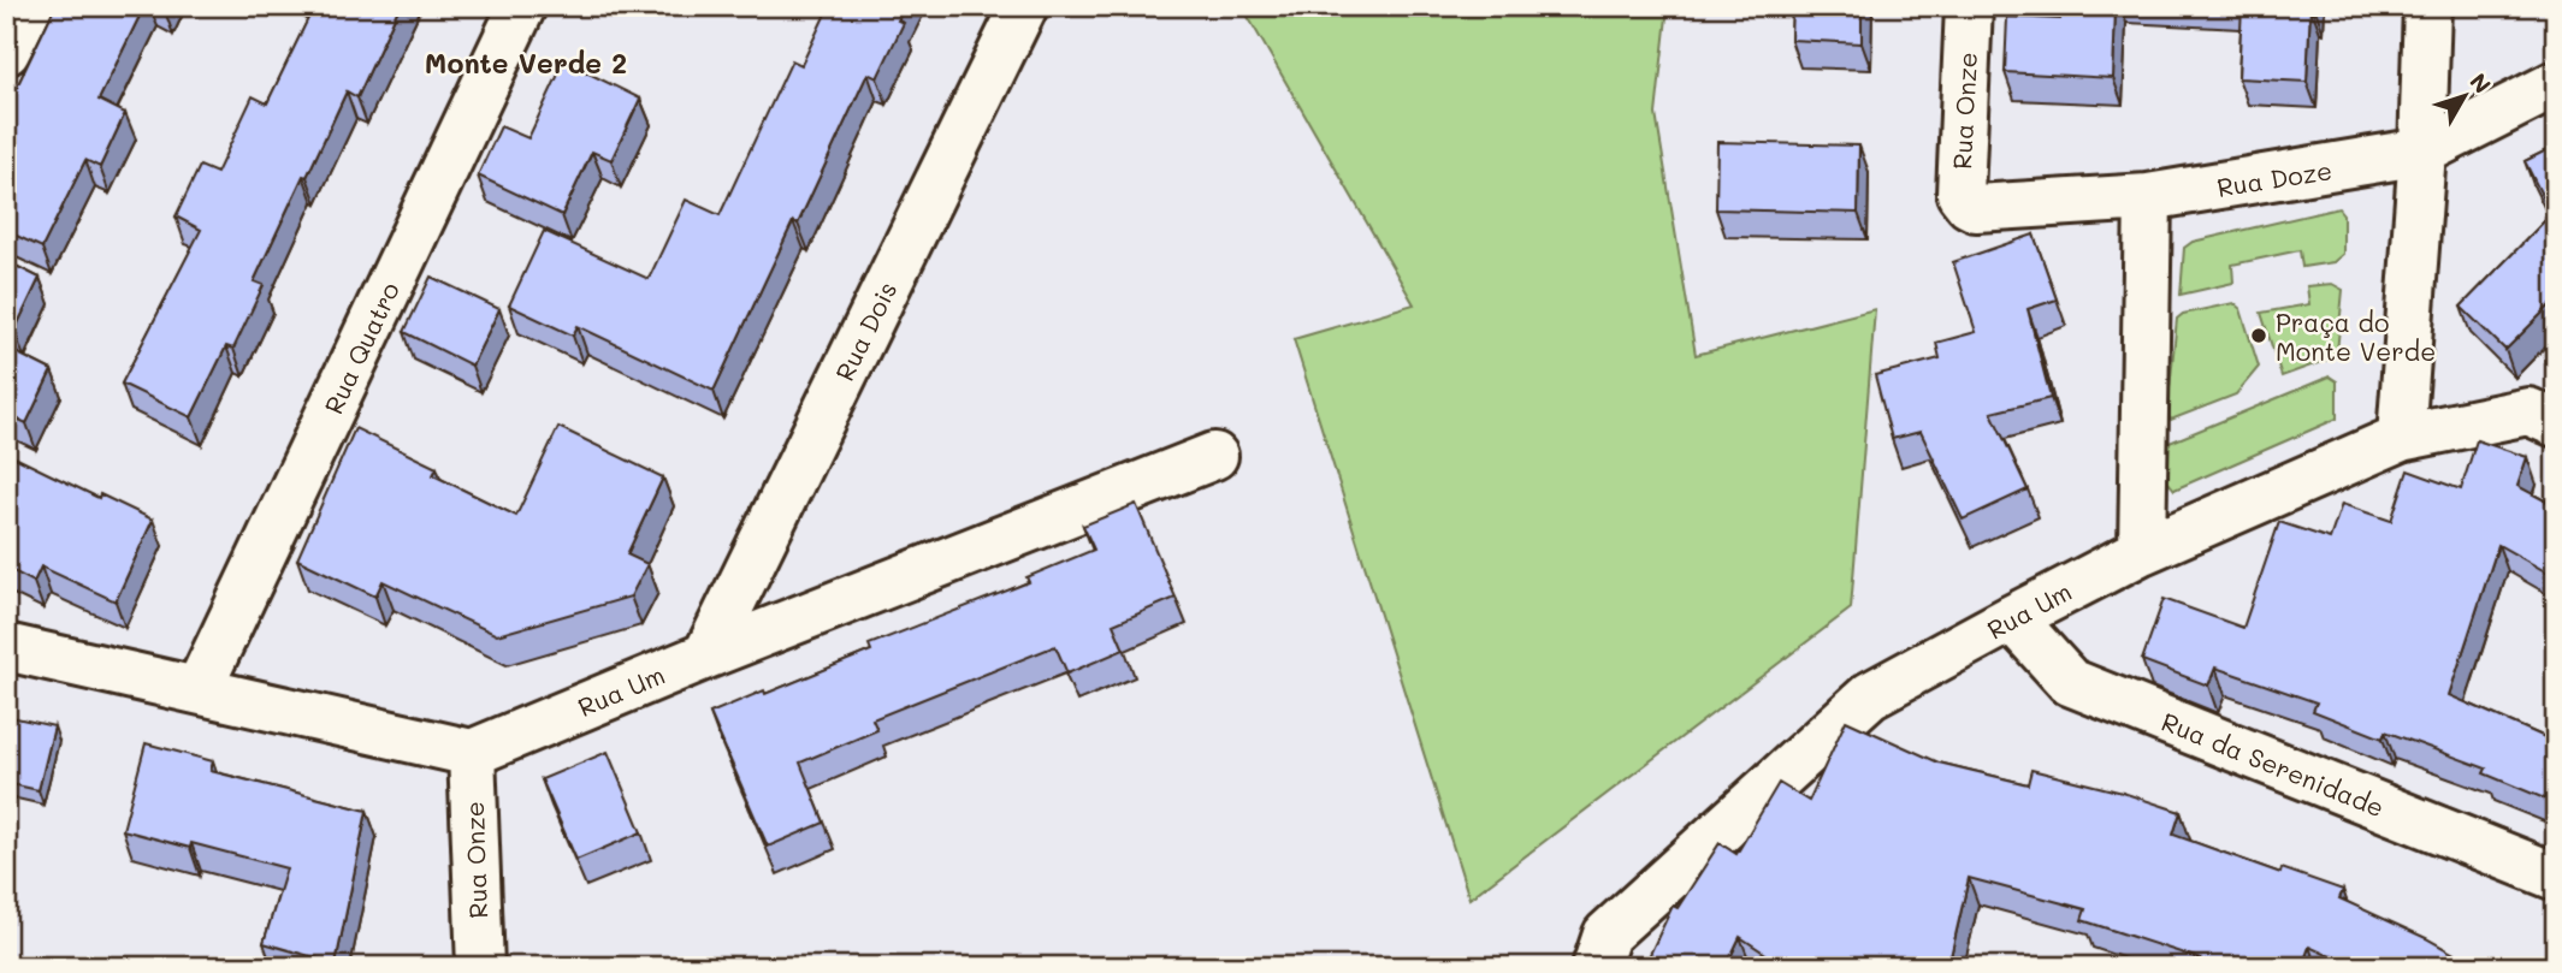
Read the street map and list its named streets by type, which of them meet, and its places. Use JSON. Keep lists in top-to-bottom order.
{
  "streets": {
    "street": [
      "Rua Onze",
      "Rua Doze",
      "Rua Dois",
      "Rua Quatro",
      "Rua Um",
      "Rua da Serenidade"
    ]
  },
  "crossings": [
    ["Rua Onze", "Rua Doze"],
    ["Rua Onze", "Rua Um"],
    ["Rua Dois", "Rua Um"],
    ["Rua Um", "Rua da Serenidade"]
  ],
  "districts": ["Monte Verde 2"],
  "places": ["Praça do Monte Verde"],
  "north": "top right"
}
